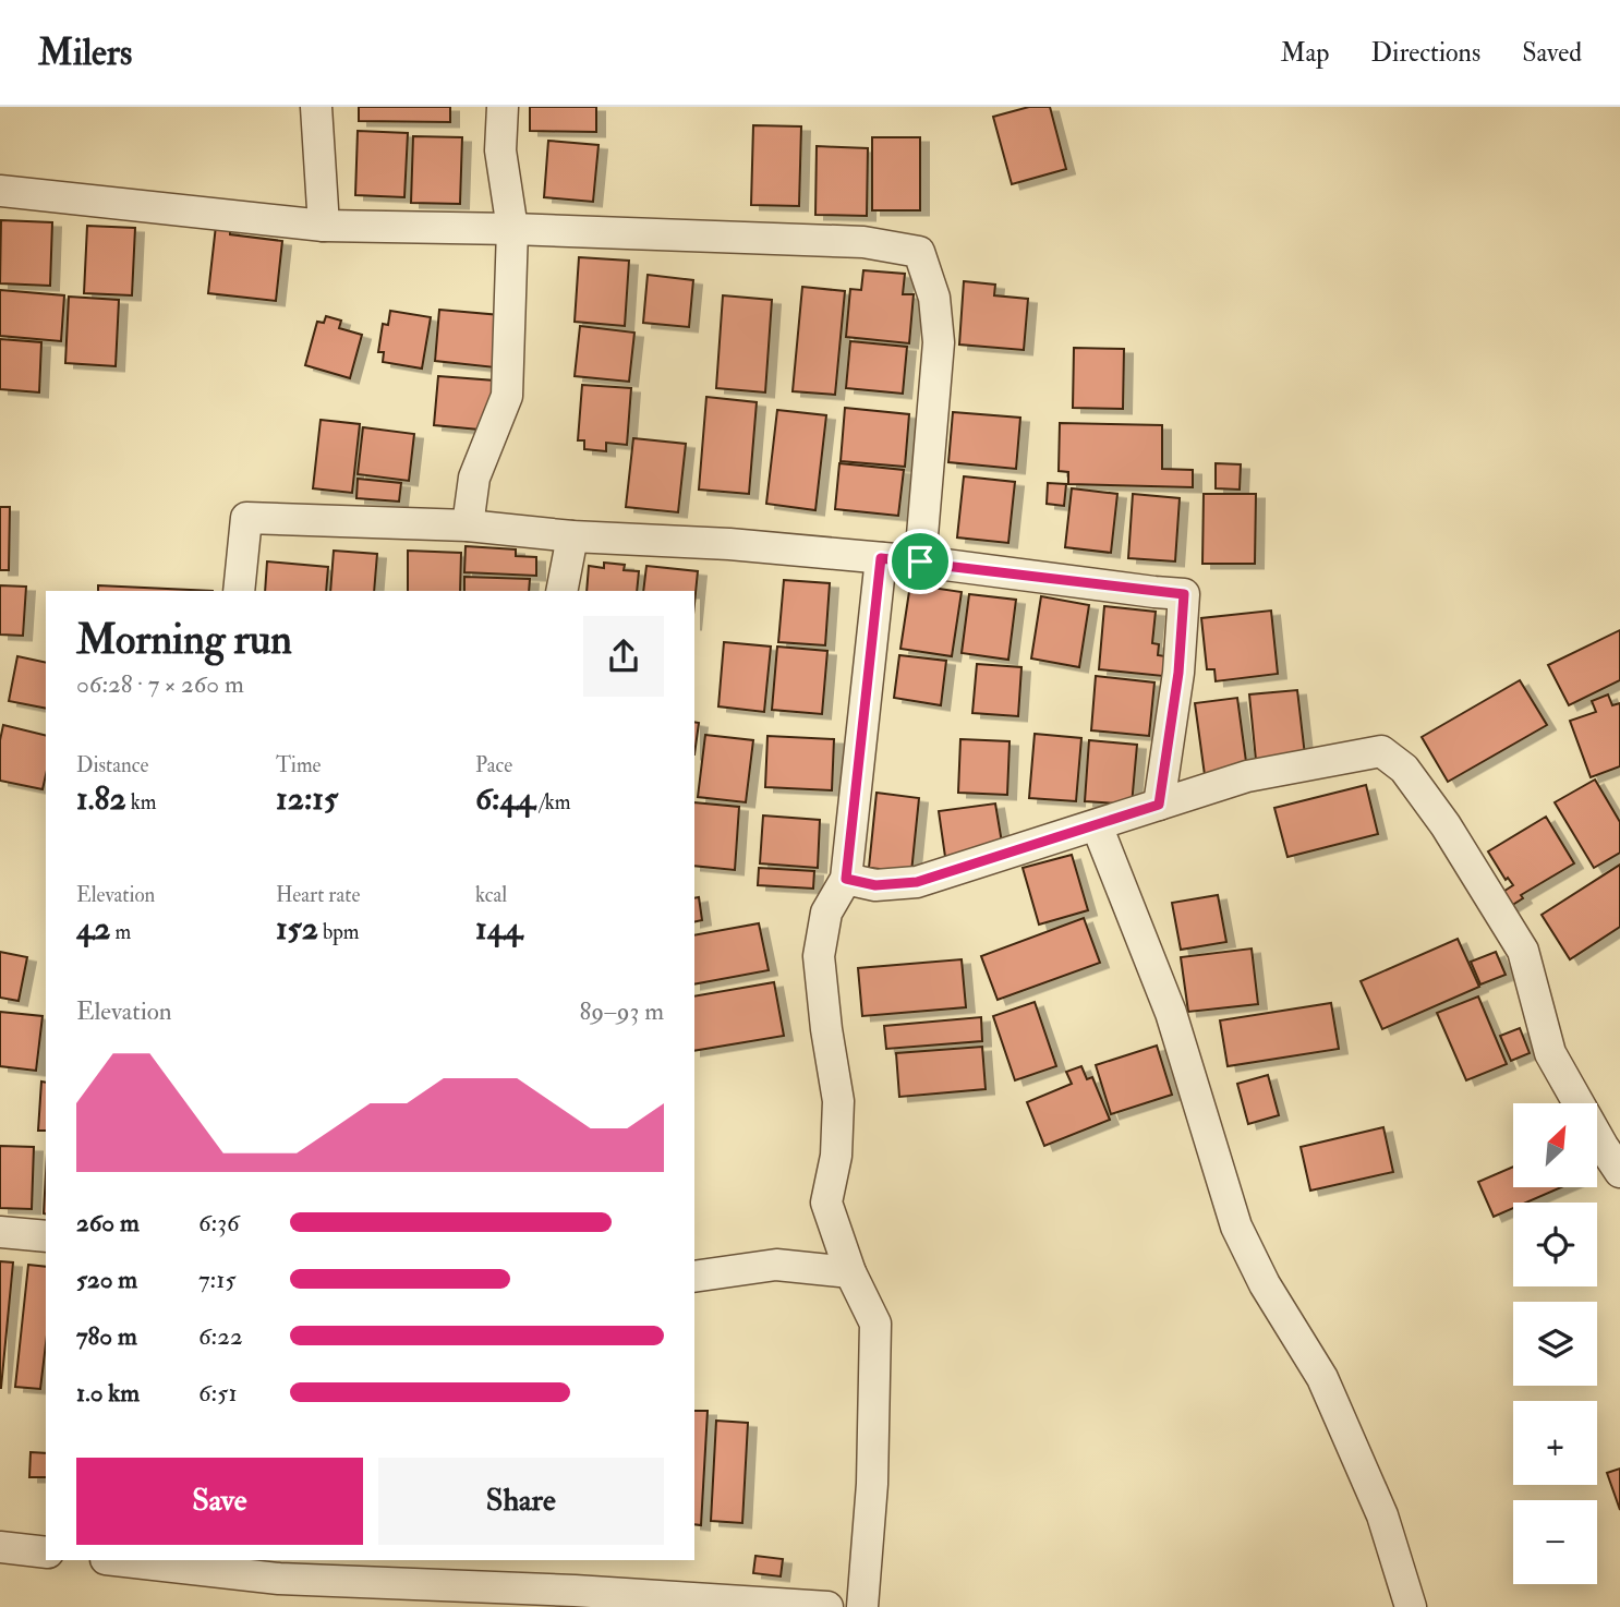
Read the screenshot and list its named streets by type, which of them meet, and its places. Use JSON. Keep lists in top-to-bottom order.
{
  "north": "top right",
  "page": {
    "header": "Milers",
    "nav": ["Map", "Directions", "Saved"],
    "heading": ["Morning run", "06:28 · 7 × 260 m"],
    "stats": [
      ["Distance", "1.82 km"],
      ["Time", "12:15"],
      ["Pace", "6:44 /km"],
      ["Elevation", "42 m"],
      ["Heart rate", "152 bpm"],
      ["kcal", "144"]
    ],
    "chart": ["Elevation", "89–93 m"],
    "map_buttons": ["+", "−"],
    "list": [
      {
        "name": "260 m",
        "note": "6:36"
      },
      {
        "name": "520 m",
        "note": "7:15"
      },
      {
        "name": "780 m",
        "note": "6:22"
      },
      {
        "name": "1.0 km",
        "note": "6:51"
      }
    ],
    "buttons": ["Save", "Share"]
  }
}
